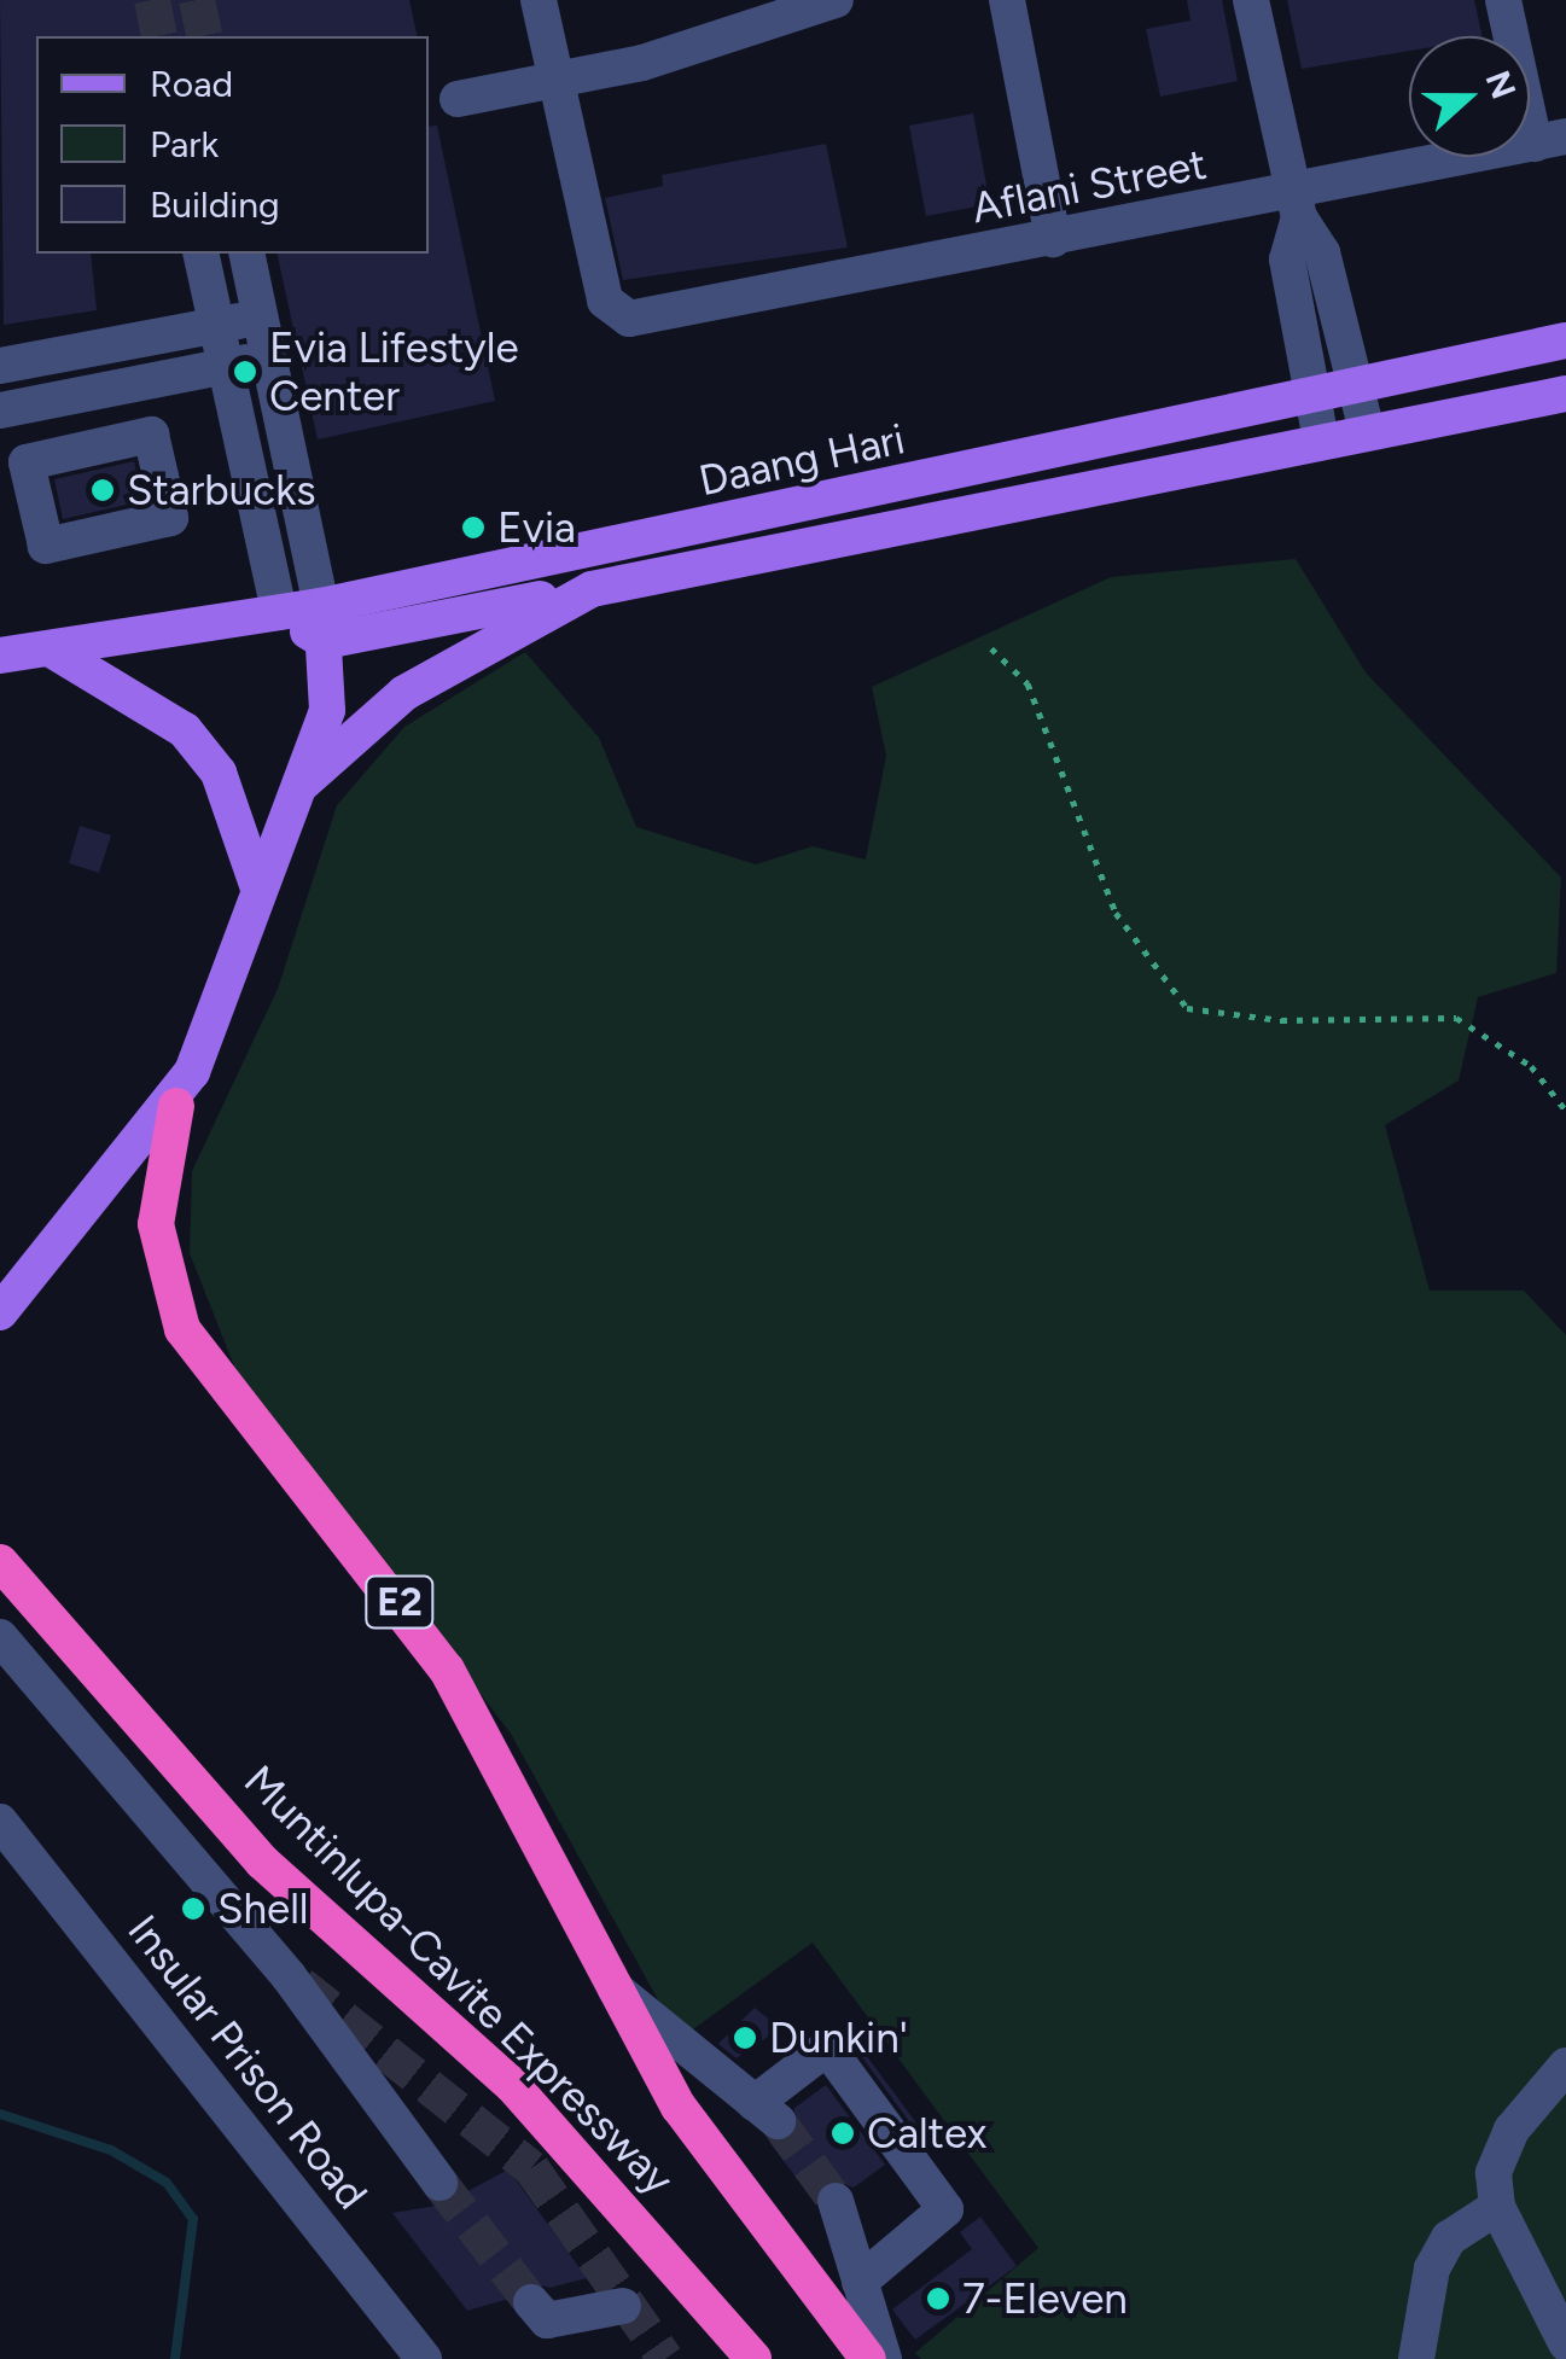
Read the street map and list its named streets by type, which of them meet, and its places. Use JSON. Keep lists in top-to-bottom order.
{
  "streets": {
    "highway": ["E2", "Muntinlupa-Cavite Expressway"],
    "main road": ["Daang Hari"],
    "street": ["Aflani Street", "Insular Prison Road"]
  },
  "crossings": [
    ["Daang Hari", "Muntinlupa-Cavite Expressway"]
  ],
  "places": [
    "Evia Lifestyle Center",
    "Starbucks",
    "Evia",
    "Shell",
    "Dunkin'",
    "Caltex",
    "7-Eleven"
  ],
  "legend": ["Road", "Park", "Building"],
  "north": "right"
}
